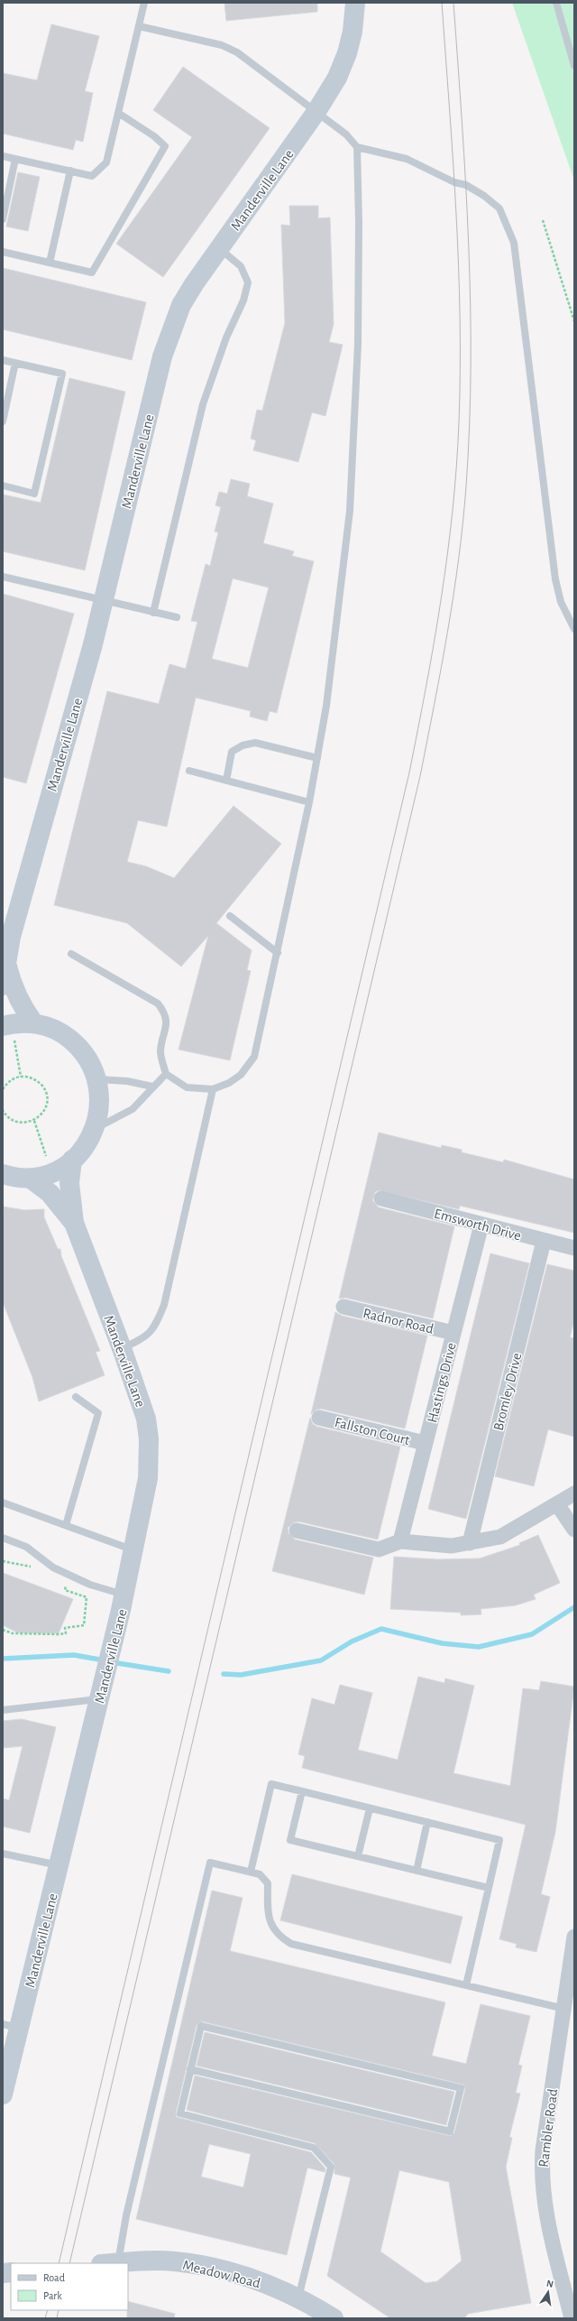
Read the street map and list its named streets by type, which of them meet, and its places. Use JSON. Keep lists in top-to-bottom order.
{
  "streets": {
    "street": [
      "Manderville Lane",
      "Emsworth Drive",
      "Radnor Road",
      "Hastings Drive",
      "Bromley Drive",
      "Fallston Court",
      "Rambler Road",
      "Meadow Road"
    ]
  },
  "crossings": [
    ["Emsworth Drive", "Hastings Drive"],
    ["Emsworth Drive", "Bromley Drive"],
    ["Radnor Road", "Hastings Drive"],
    ["Hastings Drive", "Fallston Court"]
  ],
  "legend": ["Road", "Park"],
  "north": "top"
}
